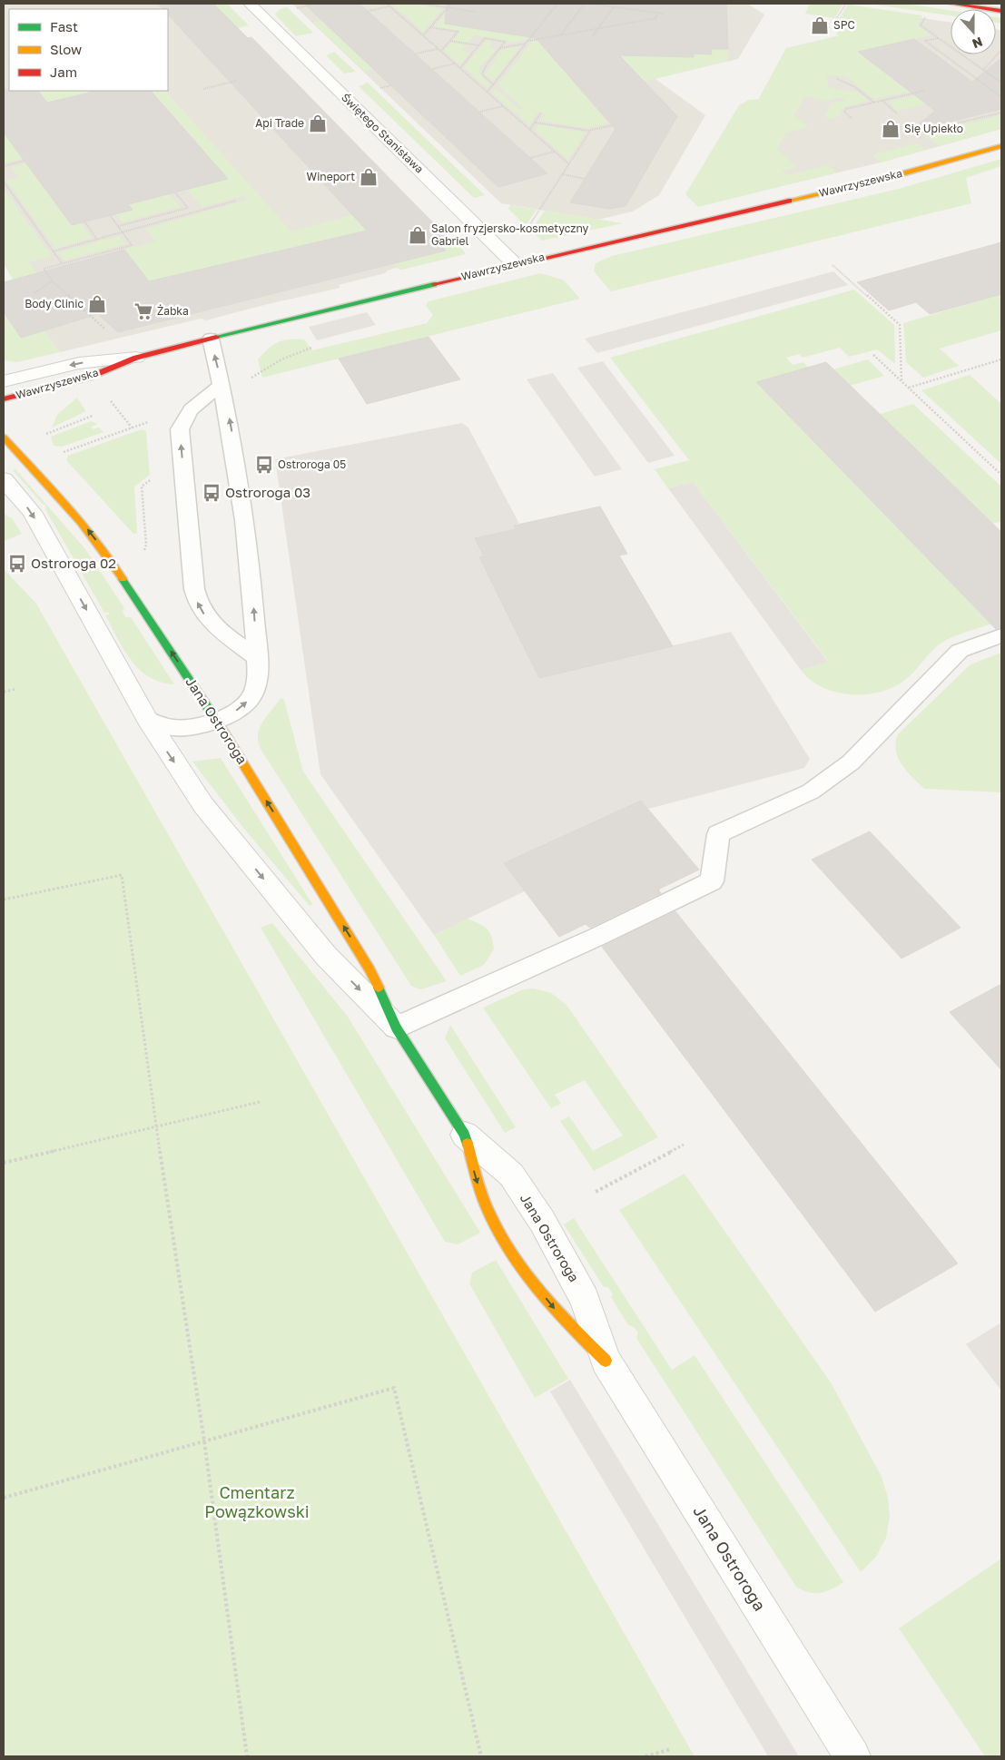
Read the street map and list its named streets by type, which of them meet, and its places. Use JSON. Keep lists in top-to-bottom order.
{
  "streets": {
    "street": ["Świętego Stanisława", "Wawrzyszewska", "Jana Ostroroga"]
  },
  "crossings": [
    ["Świętego Stanisława", "Wawrzyszewska"]
  ],
  "parks": ["Cmentarz Powązkowski"],
  "places": {
    "shop": [
      "SPC",
      "Api Trade",
      "Się Upiekło",
      "Wineport",
      "Salon fryzjersko-kosmetyczny Gabriel",
      "Body Clinic"
    ],
    "supermarket": ["Żabka"],
    "bus stop": ["Ostroroga 05", "Ostroroga 03", "Ostroroga 02"]
  },
  "legend": ["Fast", "Slow", "Jam"],
  "north": "bottom"
}
